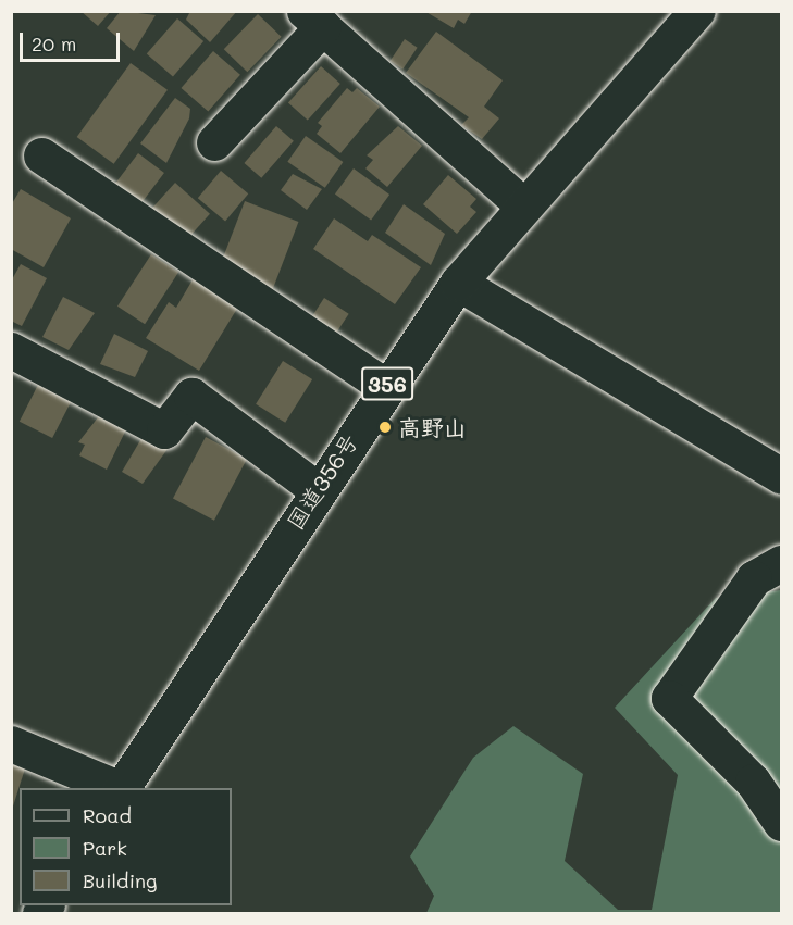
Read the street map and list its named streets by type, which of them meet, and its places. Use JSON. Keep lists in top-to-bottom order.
{
  "streets": {
    "main road": ["356", "国道356号"]
  },
  "places": ["高野山"],
  "legend": ["Road", "Park", "Building"],
  "scale_bar": "20 m"
}
